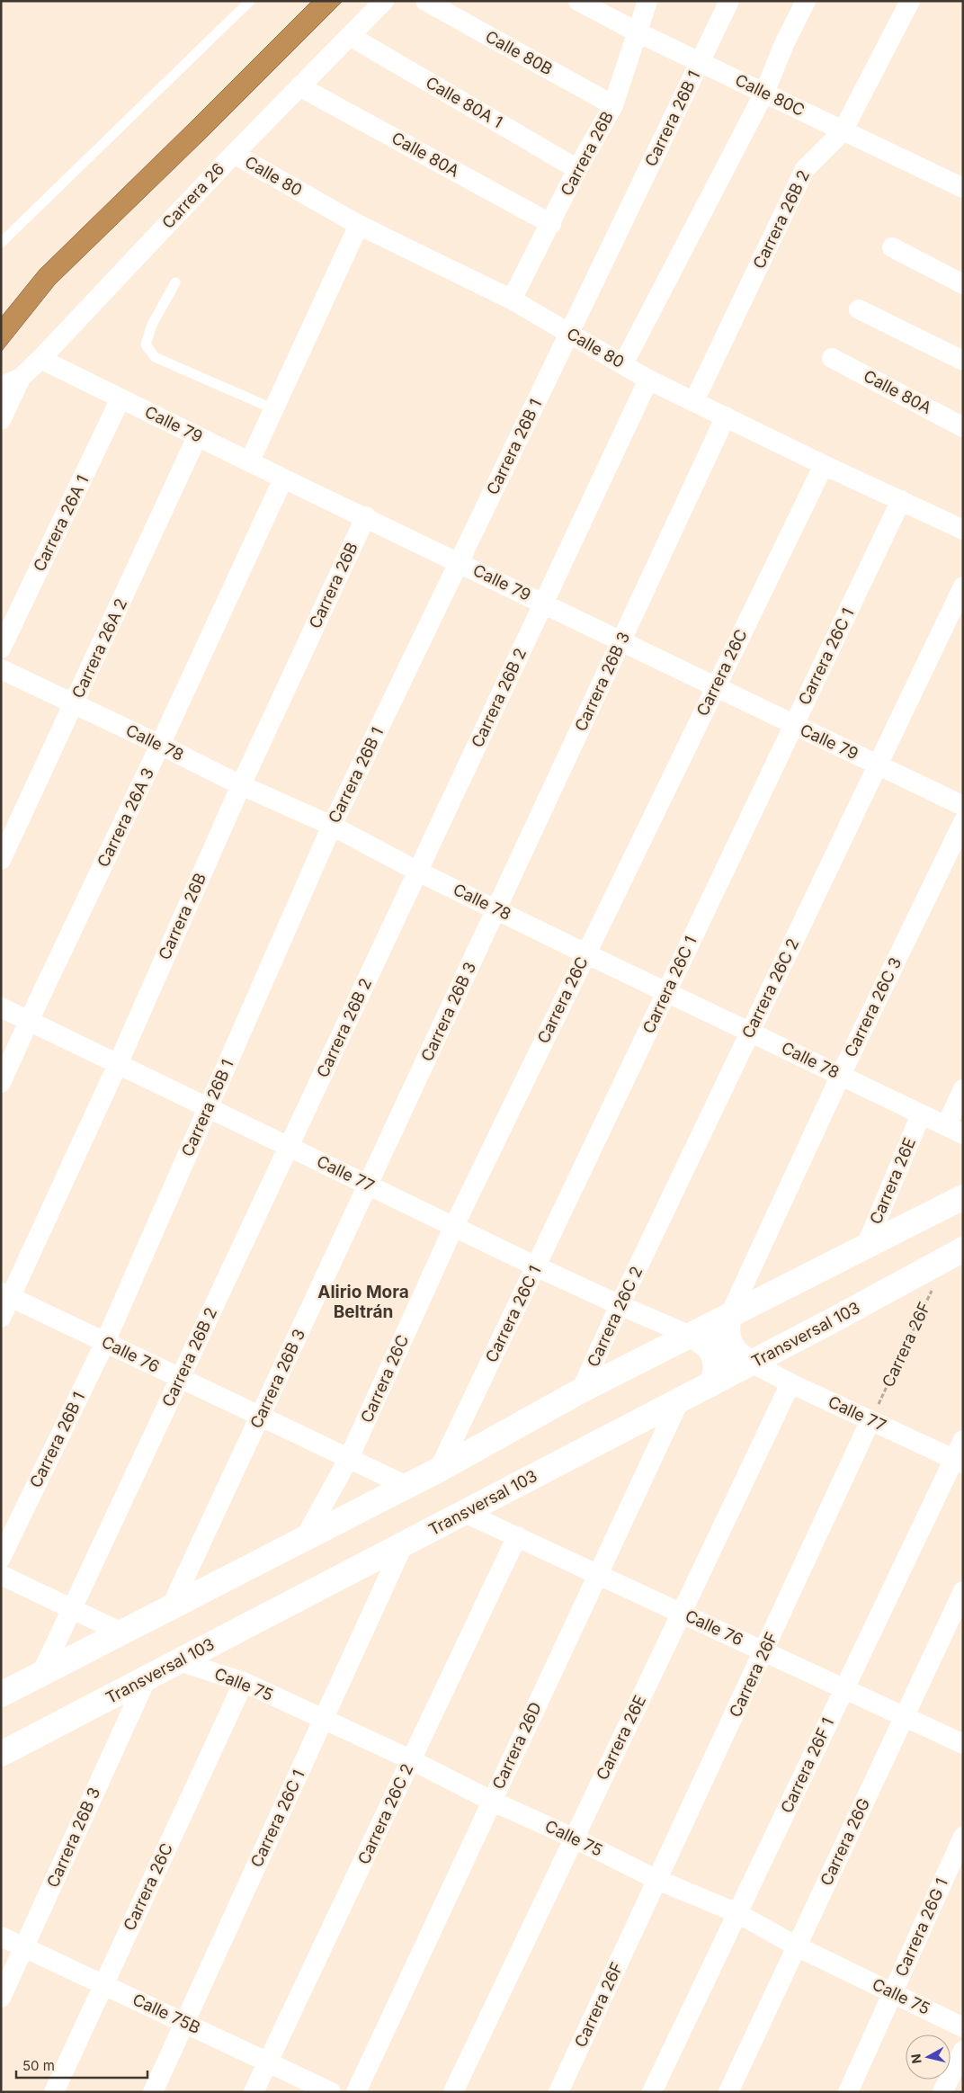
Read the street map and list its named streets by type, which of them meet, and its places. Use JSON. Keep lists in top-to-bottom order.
{
  "streets": {
    "street": [
      "Calle 80B",
      "Calle 80C",
      "Calle 80A 1",
      "Carrera 26B 1",
      "Carrera 26B",
      "Calle 80A",
      "Calle 80",
      "Carrera 26",
      "Carrera 26B 2",
      "Calle 79",
      "Carrera 26A 1",
      "Carrera 26A 2",
      "Carrera 26C 1",
      "Carrera 26C",
      "Carrera 26B 3",
      "Calle 78",
      "Carrera 26A 3",
      "Carrera 26C 2",
      "Carrera 26C 3",
      "Calle 77",
      "Carrera 26E",
      "Transversal 103",
      "Carrera 26F",
      "Calle 76",
      "Calle 75",
      "Carrera 26D",
      "Carrera 26F 1",
      "Carrera 26G",
      "Carrera 26G 1",
      "Calle 75B"
    ]
  },
  "crossings": [
    ["Calle 80B", "Carrera 26B"],
    ["Calle 80C", "Carrera 26B 1"],
    ["Calle 80C", "Carrera 26B"],
    ["Calle 80C", "Carrera 26B 2"],
    ["Calle 80A 1", "Carrera 26B"],
    ["Calle 80A 1", "Carrera 26"],
    ["Carrera 26B 1", "Calle 80"],
    ["Carrera 26B 1", "Calle 79"],
    ["Carrera 26B 1", "Calle 78"],
    ["Carrera 26B 1", "Calle 77"],
    ["Carrera 26B 1", "Calle 76"],
    ["Carrera 26B", "Calle 80A"],
    ["Carrera 26B", "Calle 80"],
    ["Carrera 26B", "Calle 79"],
    ["Carrera 26B", "Calle 78"],
    ["Carrera 26B", "Calle 77"],
    ["Carrera 26B", "Calle 76"],
    ["Calle 80A", "Carrera 26"],
    ["Calle 80", "Carrera 26"],
    ["Calle 80", "Carrera 26B 2"],
    ["Calle 80", "Carrera 26C 1"],
    ["Calle 80", "Carrera 26C"],
    ["Calle 80", "Carrera 26B 3"],
    ["Carrera 26", "Calle 79"],
    ["Carrera 26B 2", "Calle 79"],
    ["Carrera 26B 2", "Calle 78"],
    ["Carrera 26B 2", "Calle 77"],
    ["Carrera 26B 2", "Calle 76"],
    ["Calle 79", "Carrera 26A 1"],
    ["Calle 79", "Carrera 26A 2"],
    ["Calle 79", "Carrera 26C 1"],
    ["Calle 79", "Carrera 26C"],
    ["Calle 79", "Carrera 26B 3"],
    ["Calle 79", "Carrera 26A 3"],
    ["Calle 79", "Carrera 26C 2"],
    ["Carrera 26A 2", "Calle 78"],
    ["Carrera 26C 1", "Calle 78"],
    ["Carrera 26C 1", "Calle 77"],
    ["Carrera 26C 1", "Transversal 103"],
    ["Carrera 26C 1", "Calle 75"],
    ["Carrera 26C 1", "Calle 75B"],
    ["Carrera 26C", "Calle 78"],
    ["Carrera 26C", "Calle 77"],
    ["Carrera 26C", "Calle 76"],
    ["Carrera 26C", "Calle 75"],
    ["Carrera 26C", "Calle 75B"],
    ["Carrera 26B 3", "Calle 78"],
    ["Carrera 26B 3", "Calle 77"],
    ["Carrera 26B 3", "Transversal 103"],
    ["Carrera 26B 3", "Calle 76"],
    ["Carrera 26B 3", "Calle 75B"],
    ["Calle 78", "Carrera 26A 3"],
    ["Calle 78", "Carrera 26C 2"],
    ["Calle 78", "Carrera 26C 3"],
    ["Calle 78", "Carrera 26E"],
    ["Carrera 26A 3", "Calle 77"],
    ["Carrera 26C 2", "Calle 77"],
    ["Carrera 26C 2", "Calle 76"],
    ["Carrera 26C 2", "Calle 75"],
    ["Carrera 26C 2", "Calle 75B"],
    ["Calle 77", "Carrera 26E"],
    ["Calle 77", "Transversal 103"],
    ["Calle 77", "Carrera 26F"],
    ["Calle 77", "Carrera 26F 1"],
    ["Carrera 26E", "Calle 76"],
    ["Carrera 26E", "Calle 75"],
    ["Transversal 103", "Calle 76"],
    ["Transversal 103", "Calle 75"],
    ["Transversal 103", "Carrera 26D"],
    ["Carrera 26F", "Calle 76"],
    ["Carrera 26F", "Calle 75"],
    ["Calle 76", "Carrera 26D"],
    ["Calle 76", "Carrera 26F 1"],
    ["Calle 76", "Carrera 26G"],
    ["Calle 75", "Carrera 26D"],
    ["Calle 75", "Carrera 26F 1"],
    ["Calle 75", "Carrera 26G"],
    ["Calle 75", "Carrera 26G 1"]
  ],
  "districts": ["Alirio Mora Beltrán"],
  "scale_bar": "50 m",
  "north": "left"
}
